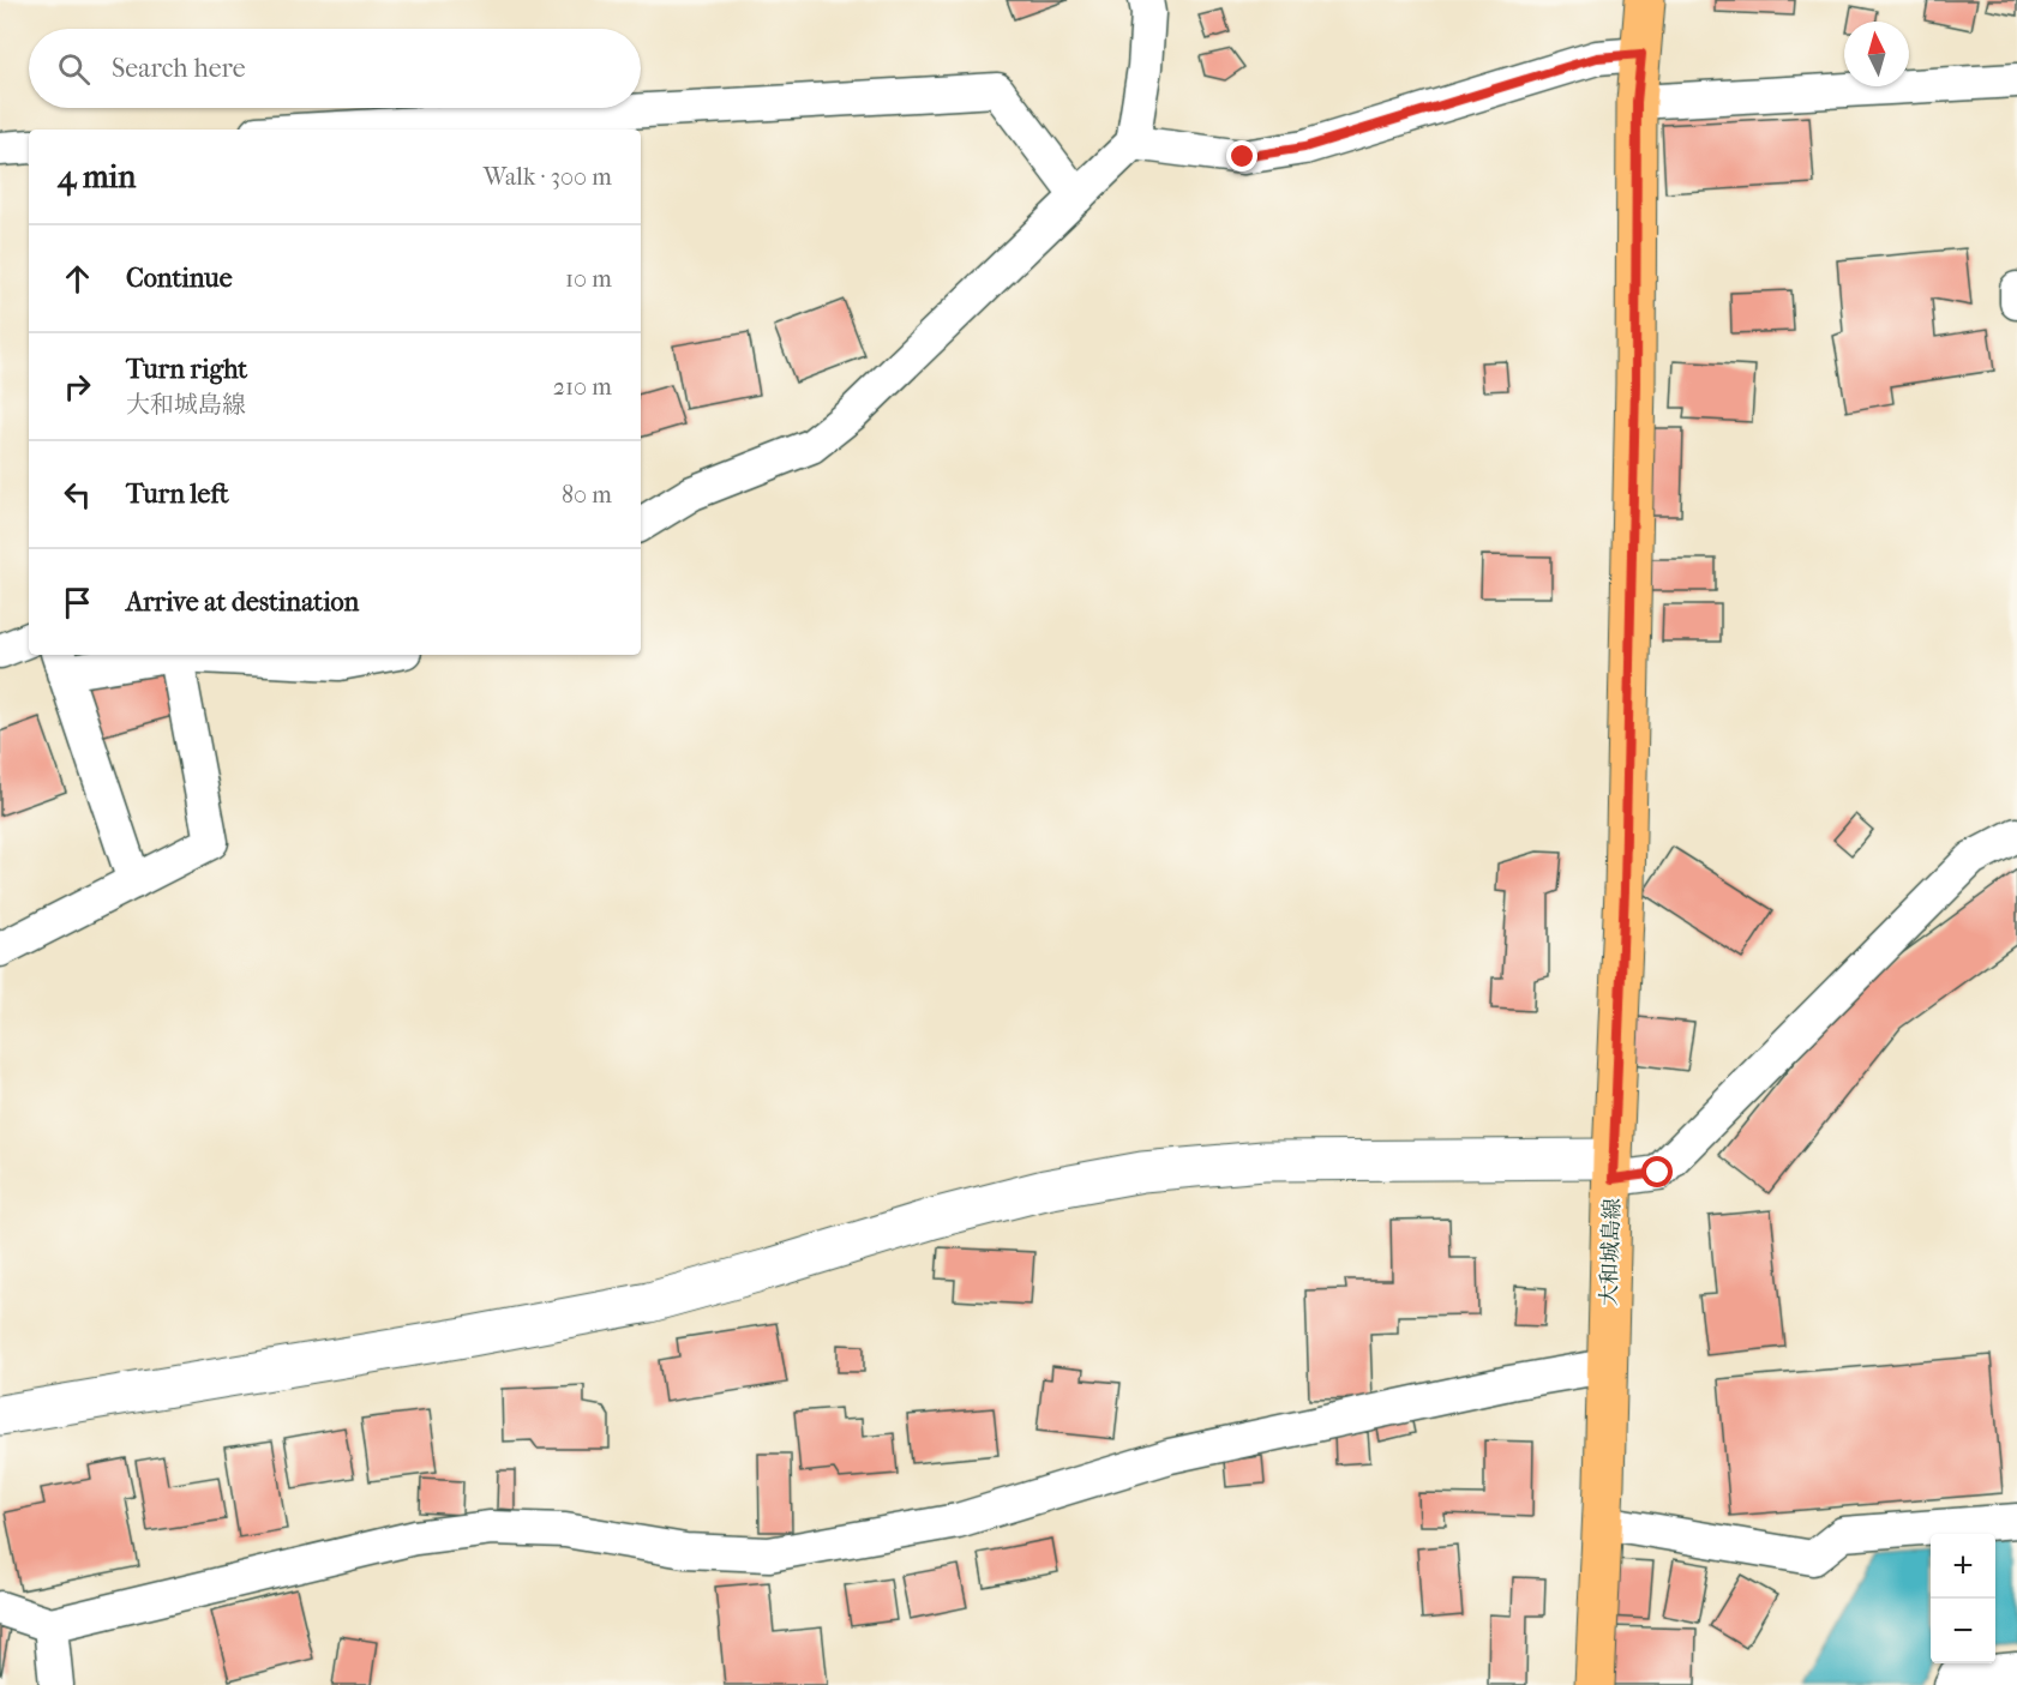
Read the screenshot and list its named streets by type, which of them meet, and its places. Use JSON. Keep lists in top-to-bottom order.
{
  "streets": {
    "main road": ["大和城島線"]
  },
  "north": "top",
  "page": {
    "search": "Search here",
    "heading": ["4 min", "Walk · 300 m"],
    "list": [
      ["Continue", "10 m"],
      ["Turn right", "大和城島線", "210 m"],
      ["Turn left", "80 m"],
      "Arrive at destination"
    ],
    "map_buttons": ["+", "−"]
  }
}
